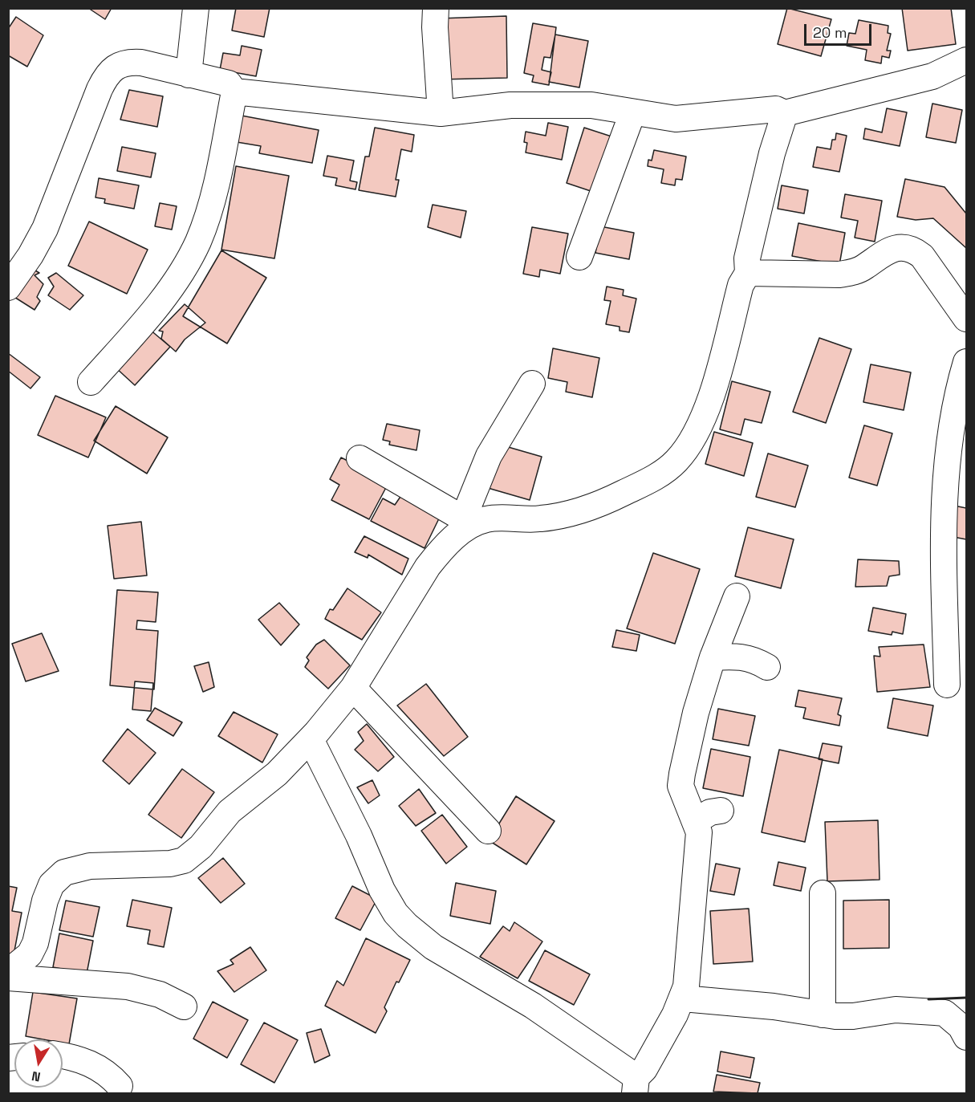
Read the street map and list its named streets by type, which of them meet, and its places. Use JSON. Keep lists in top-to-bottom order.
{
  "scale_bar": "20 m",
  "north": "bottom"
}
